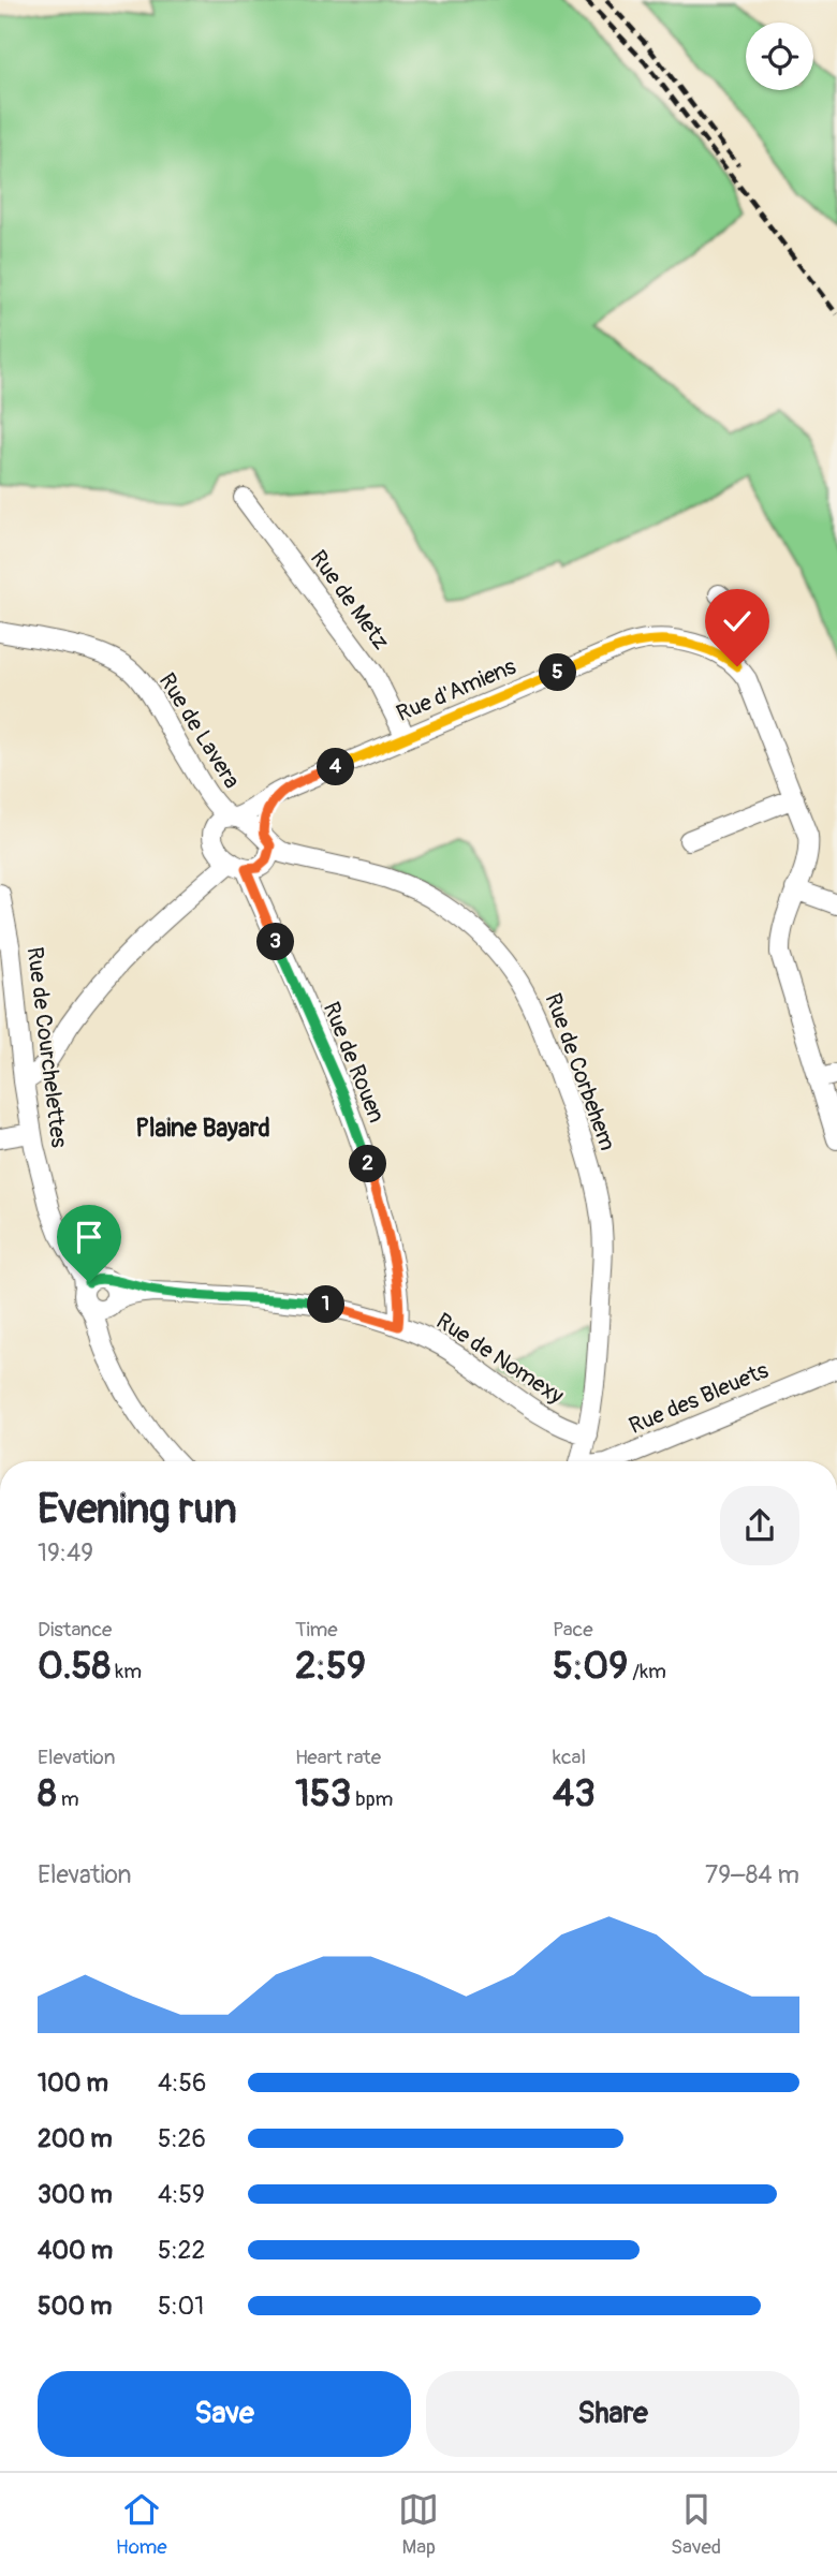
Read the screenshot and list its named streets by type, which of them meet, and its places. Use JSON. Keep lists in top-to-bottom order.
{
  "streets": {
    "street": [
      "Rue de Metz",
      "Rue d'Amiens",
      "Rue de Lavera",
      "Rue de Courchelettes",
      "Rue de Rouen",
      "Rue de Corbehem",
      "Rue de Nomexy",
      "Rue des Bleuets"
    ]
  },
  "crossings": [
    ["Rue de Metz", "Rue d'Amiens"],
    ["Rue d'Amiens", "Rue de Lavera"],
    ["Rue d'Amiens", "Rue de Rouen"],
    ["Rue d'Amiens", "Rue de Corbehem"],
    ["Rue de Lavera", "Rue de Rouen"],
    ["Rue de Lavera", "Rue de Corbehem"],
    ["Rue de Courchelettes", "Rue de Nomexy"],
    ["Rue de Rouen", "Rue de Corbehem"],
    ["Rue de Rouen", "Rue de Nomexy"],
    ["Rue de Corbehem", "Rue de Nomexy"]
  ],
  "districts": ["Plaine Bayard"],
  "page": {
    "pins": [
      "5",
      "4",
      "3",
      "2",
      "1"
    ],
    "heading": ["Evening run", "19:49"],
    "stats": [
      ["Distance", "0.58 km"],
      ["Time", "2:59"],
      ["Pace", "5:09 /km"],
      ["Elevation", "8 m"],
      ["Heart rate", "153 bpm"],
      ["kcal", "43"]
    ],
    "chart": ["Elevation", "79–84 m"],
    "list": [
      {
        "name": "100 m",
        "note": "4:56"
      },
      {
        "name": "200 m",
        "note": "5:26"
      },
      {
        "name": "300 m",
        "note": "4:59"
      },
      {
        "name": "400 m",
        "note": "5:22"
      },
      {
        "name": "500 m",
        "note": "5:01"
      }
    ],
    "buttons": ["Save", "Share"],
    "tabs": ["Home", "Map", "Saved"]
  }
}
